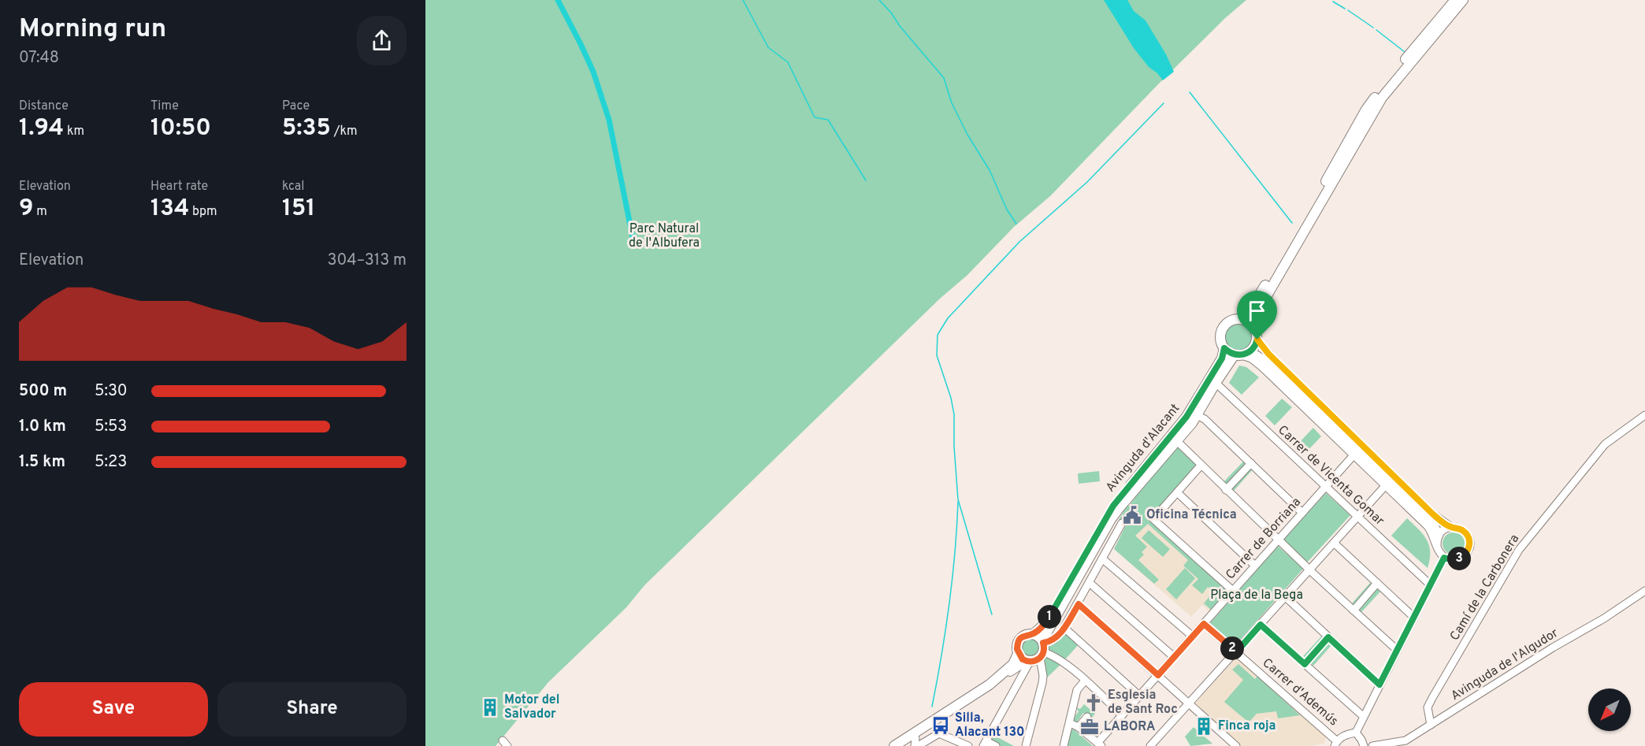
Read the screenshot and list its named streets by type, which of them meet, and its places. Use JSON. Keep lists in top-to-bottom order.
{
  "streets": {
    "main road": ["Avinguda d'Alacant"],
    "street": [
      "Carrer de Vicenta Gomar",
      "Carrer de Borriana",
      "Camí de la Carbonera",
      "Avinguda de l'Algudor",
      "Carrer d'Ademús"
    ]
  },
  "crossings": [
    ["Avinguda d'Alacant", "Carrer de Vicenta Gomar"],
    ["Carrer de Vicenta Gomar", "Carrer de Borriana"],
    ["Carrer de Borriana", "Carrer d'Ademús"],
    ["Camí de la Carbonera", "Avinguda de l'Algudor"]
  ],
  "parks": ["Parc Natural de l'Albufera", "Plaça de la Bega"],
  "places": {
    "public building": ["Oficina Técnica"],
    "church": ["Esglesia de Sant Roc"],
    "building": ["Motor del Salvador", "Finca roja"],
    "bus stop": ["Silla, Alacant 130"],
    "office": ["LABORA"]
  },
  "north": "bottom left",
  "page": {
    "heading": ["Morning run", "07:48"],
    "stats": [
      ["Distance", "1.94 km"],
      ["Time", "10:50"],
      ["Pace", "5:35 /km"],
      ["Elevation", "9 m"],
      ["Heart rate", "134 bpm"],
      ["kcal", "151"]
    ],
    "chart": ["Elevation", "304–313 m"],
    "list": [
      {
        "name": "500 m",
        "note": "5:30"
      },
      {
        "name": "1.0 km",
        "note": "5:53"
      },
      {
        "name": "1.5 km",
        "note": "5:23"
      }
    ],
    "pins": ["3", "1", "2"],
    "buttons": ["Save", "Share"]
  }
}
